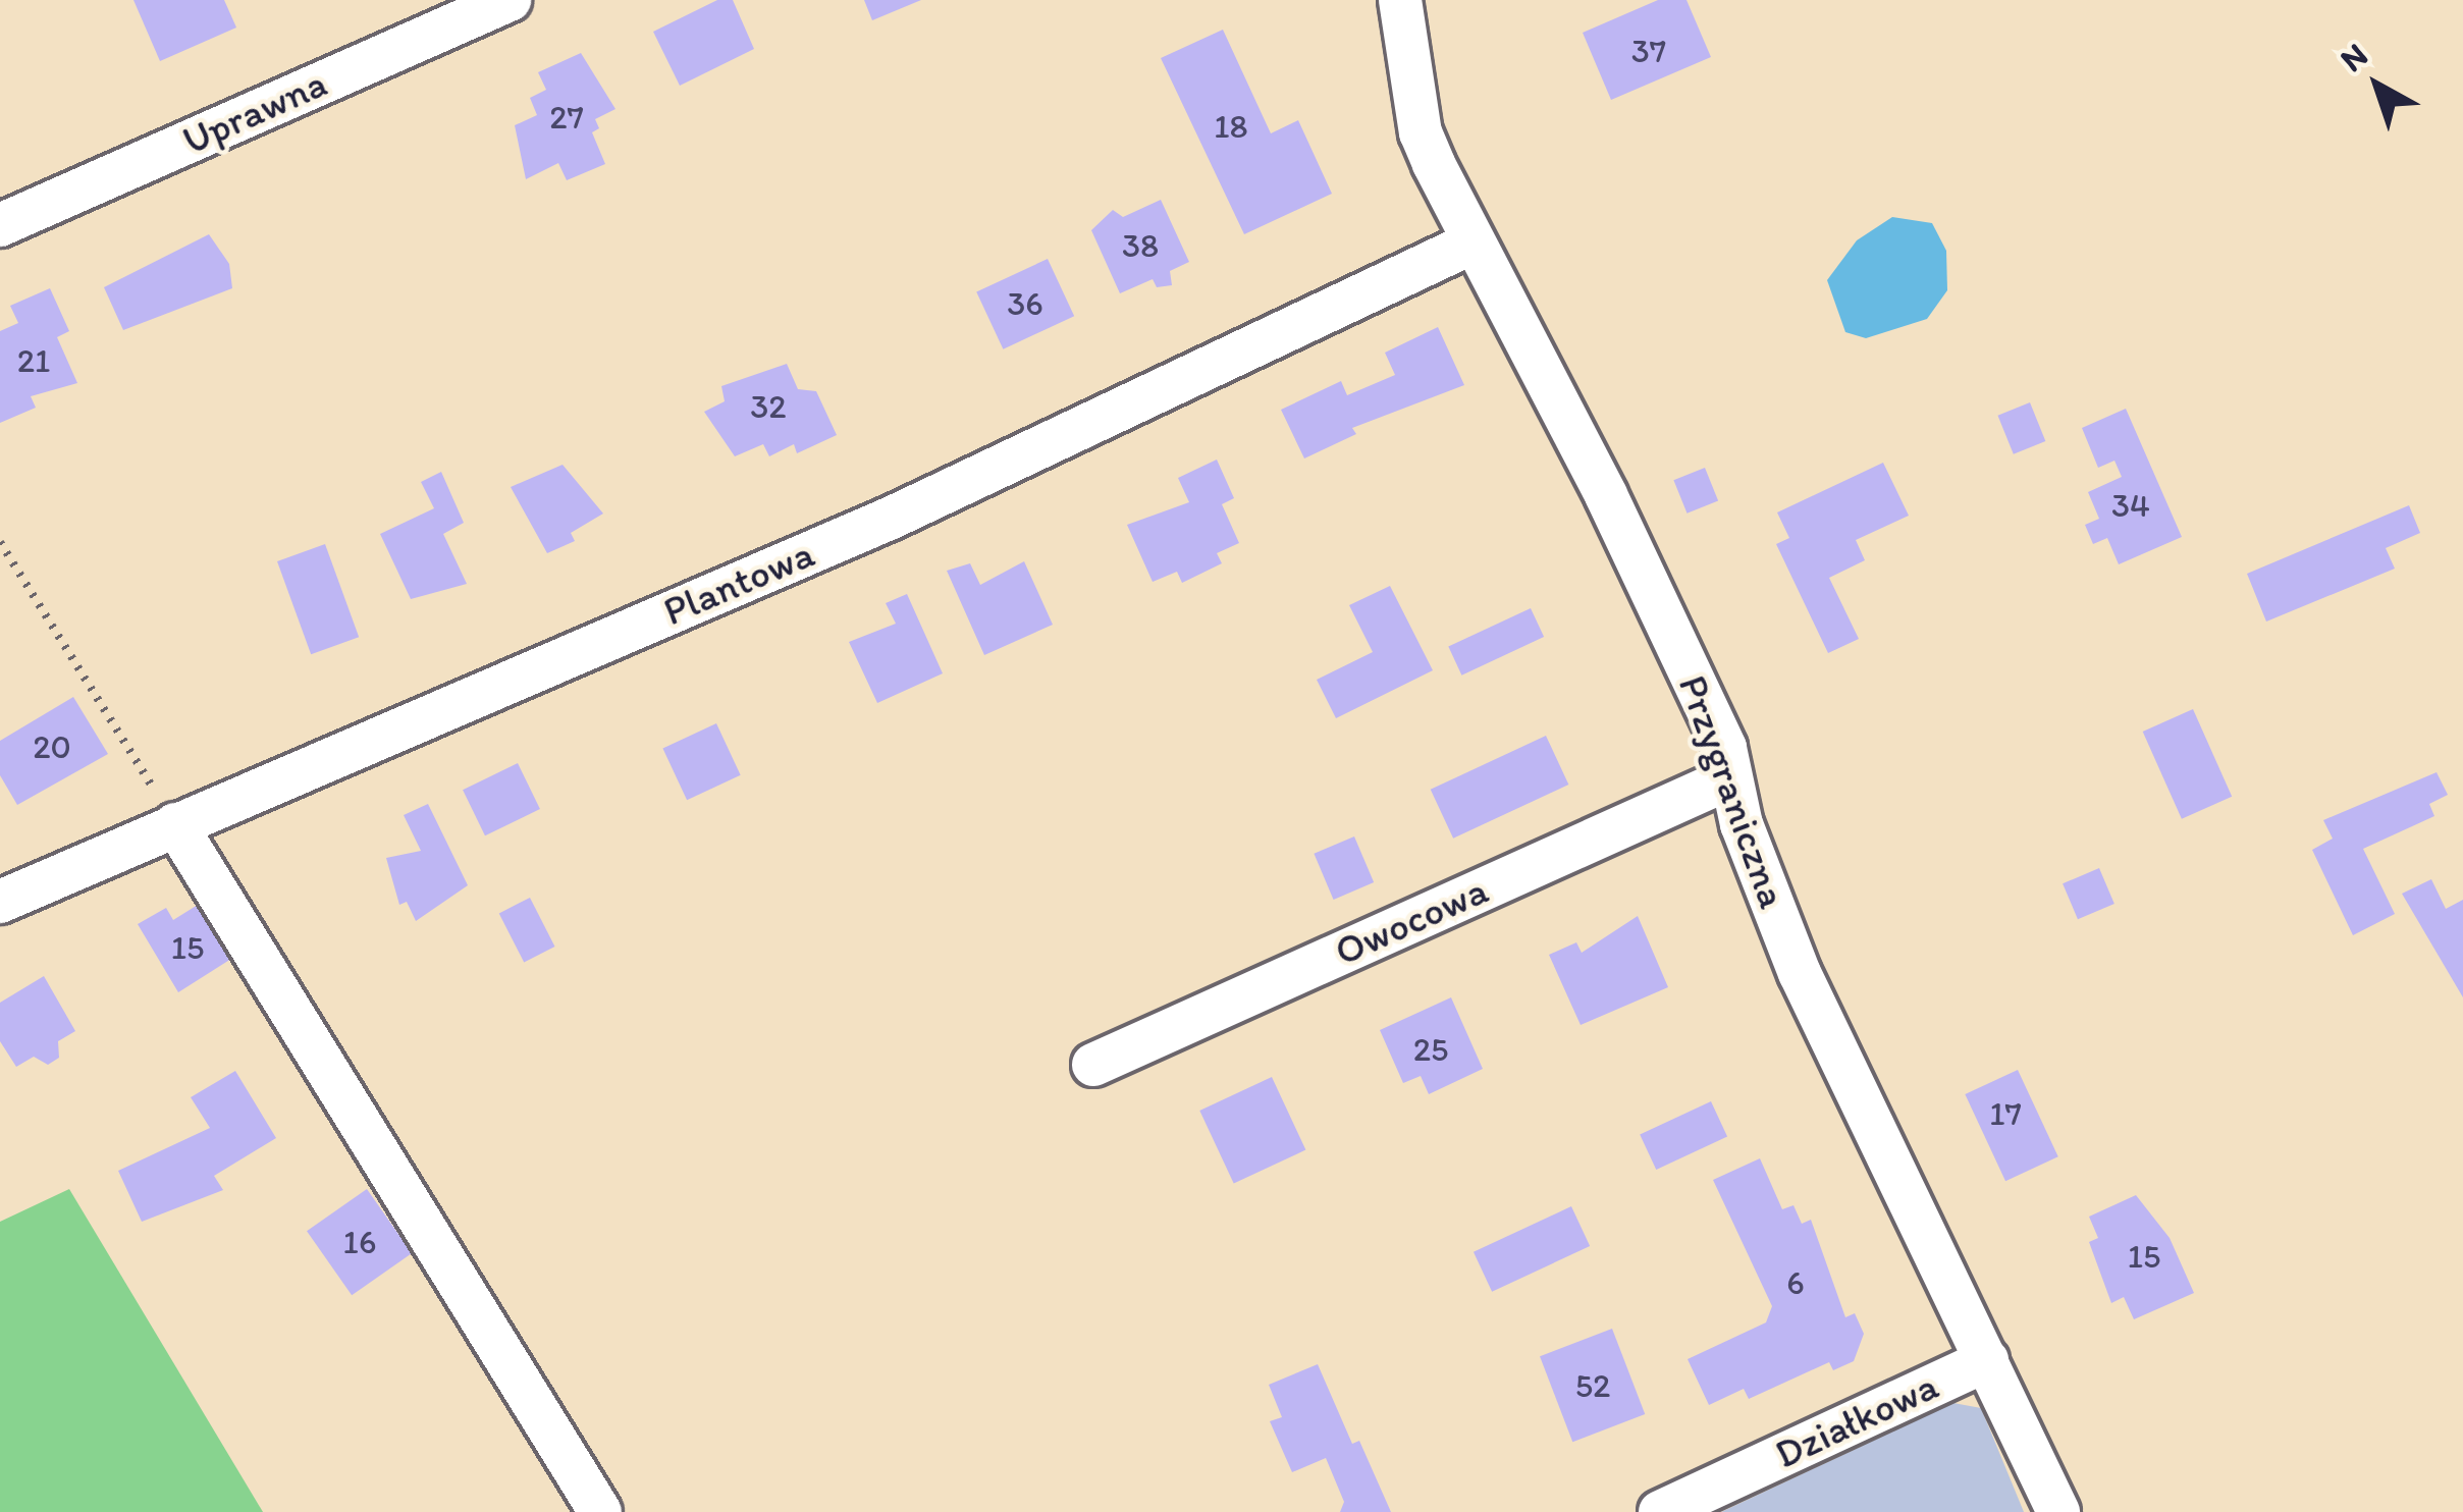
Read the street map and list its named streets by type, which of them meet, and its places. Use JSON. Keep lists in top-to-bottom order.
{
  "streets": {
    "street": [
      "Uprawna",
      "Plantowa",
      "Przygraniczna",
      "Owocowa",
      "Działkowa"
    ]
  },
  "crossings": [
    ["Plantowa", "Przygraniczna"],
    ["Przygraniczna", "Owocowa"],
    ["Przygraniczna", "Działkowa"]
  ],
  "house_numbers": [
    "37",
    "27",
    "18",
    "38",
    "36",
    "21",
    "32",
    "34",
    "20",
    "15",
    "25",
    "17",
    "16",
    "15",
    "6",
    "52"
  ],
  "north": "top left"
}
